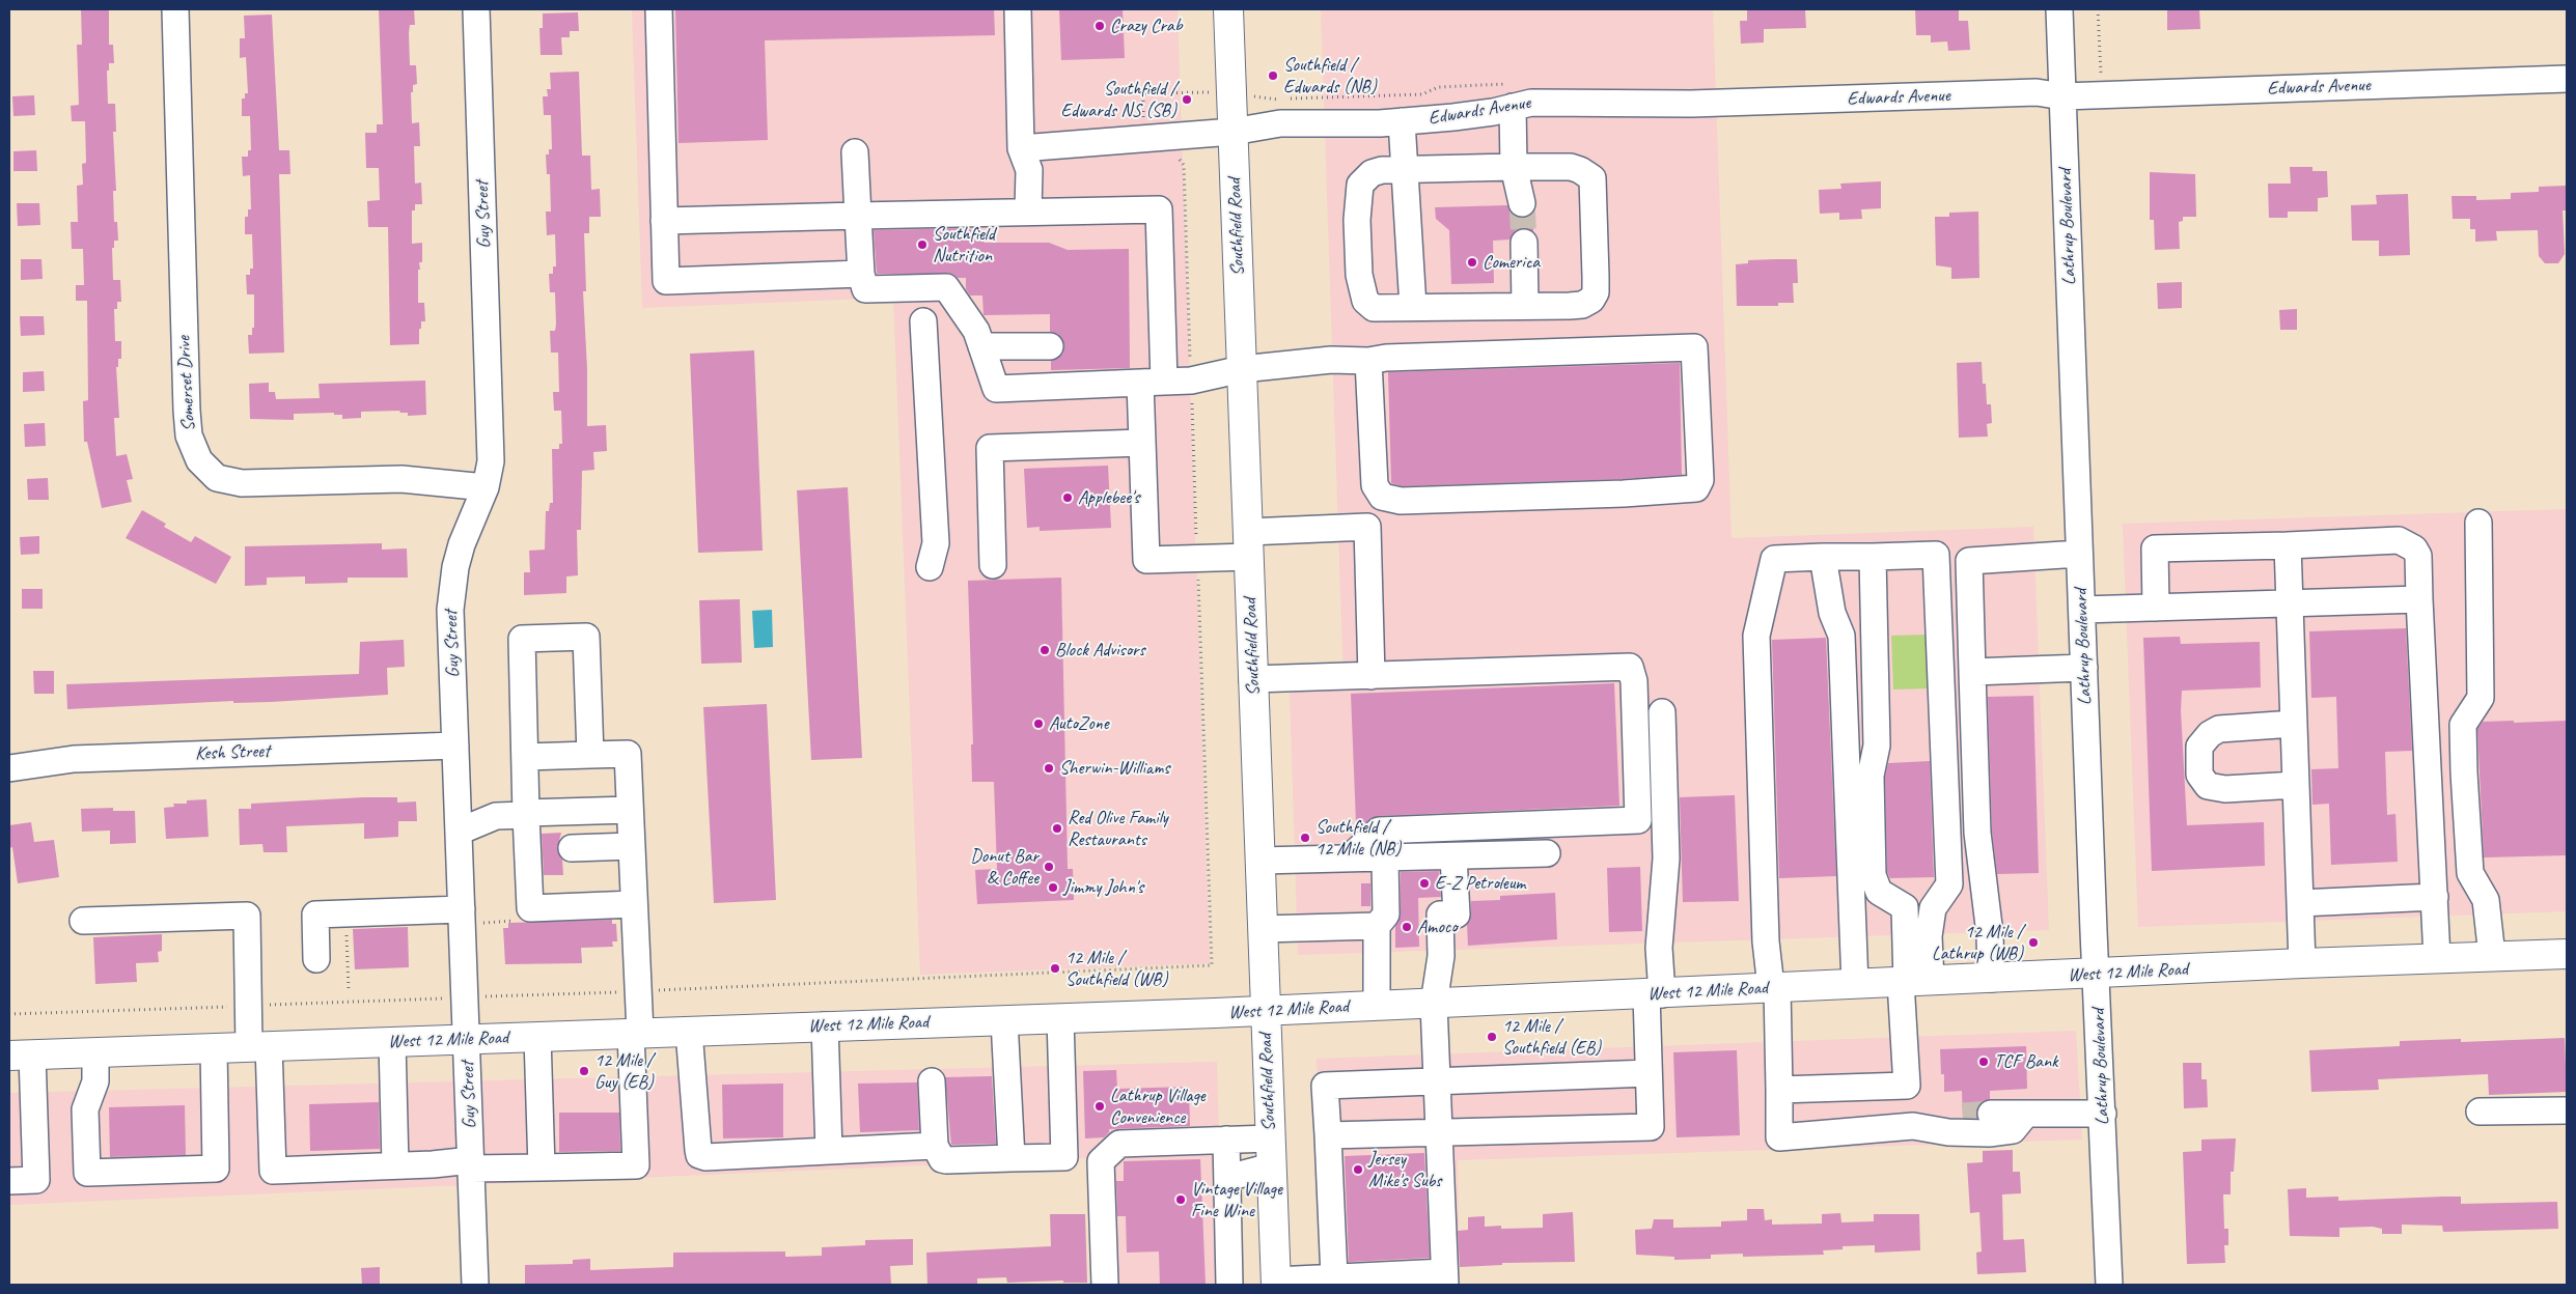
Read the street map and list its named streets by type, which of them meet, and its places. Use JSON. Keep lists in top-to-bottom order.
{
  "streets": {
    "main road": ["Southfield Road", "West 12 Mile Road"],
    "street": [
      "Edwards Avenue",
      "Guy Street",
      "Lathrup Boulevard",
      "Somerset Drive",
      "Kesh Street"
    ]
  },
  "crossings": [
    ["Edwards Avenue", "Southfield Road"],
    ["Edwards Avenue", "Lathrup Boulevard"],
    ["Guy Street", "Somerset Drive"],
    ["Guy Street", "Kesh Street"],
    ["Guy Street", "West 12 Mile Road"],
    ["Southfield Road", "West 12 Mile Road"],
    ["Lathrup Boulevard", "West 12 Mile Road"]
  ],
  "places": [
    "Crazy Crab",
    "Southfield / Edwards (NB)",
    "Southfield / Edwards NS (SB)",
    "Southfield Nutrition",
    "Comerica",
    "Applebee's",
    "Block Advisors",
    "AutoZone",
    "Sherwin-Williams",
    "Red Olive Family Restaurants",
    "Southfield / 12 Mile (NB)",
    "Donut Bar & Coffee",
    "E-Z Petroleum",
    "Jimmy John's",
    "Amoco",
    "12 Mile / Lathrup (WB)",
    "12 Mile / Southfield (WB)",
    "12 Mile / Southfield (EB)",
    "TCF Bank",
    "12 Mile / Guy (EB)",
    "Lathrup Village Convenience",
    "Jersey Mike's Subs",
    "Vintage Village Fine Wine"
  ]
}
